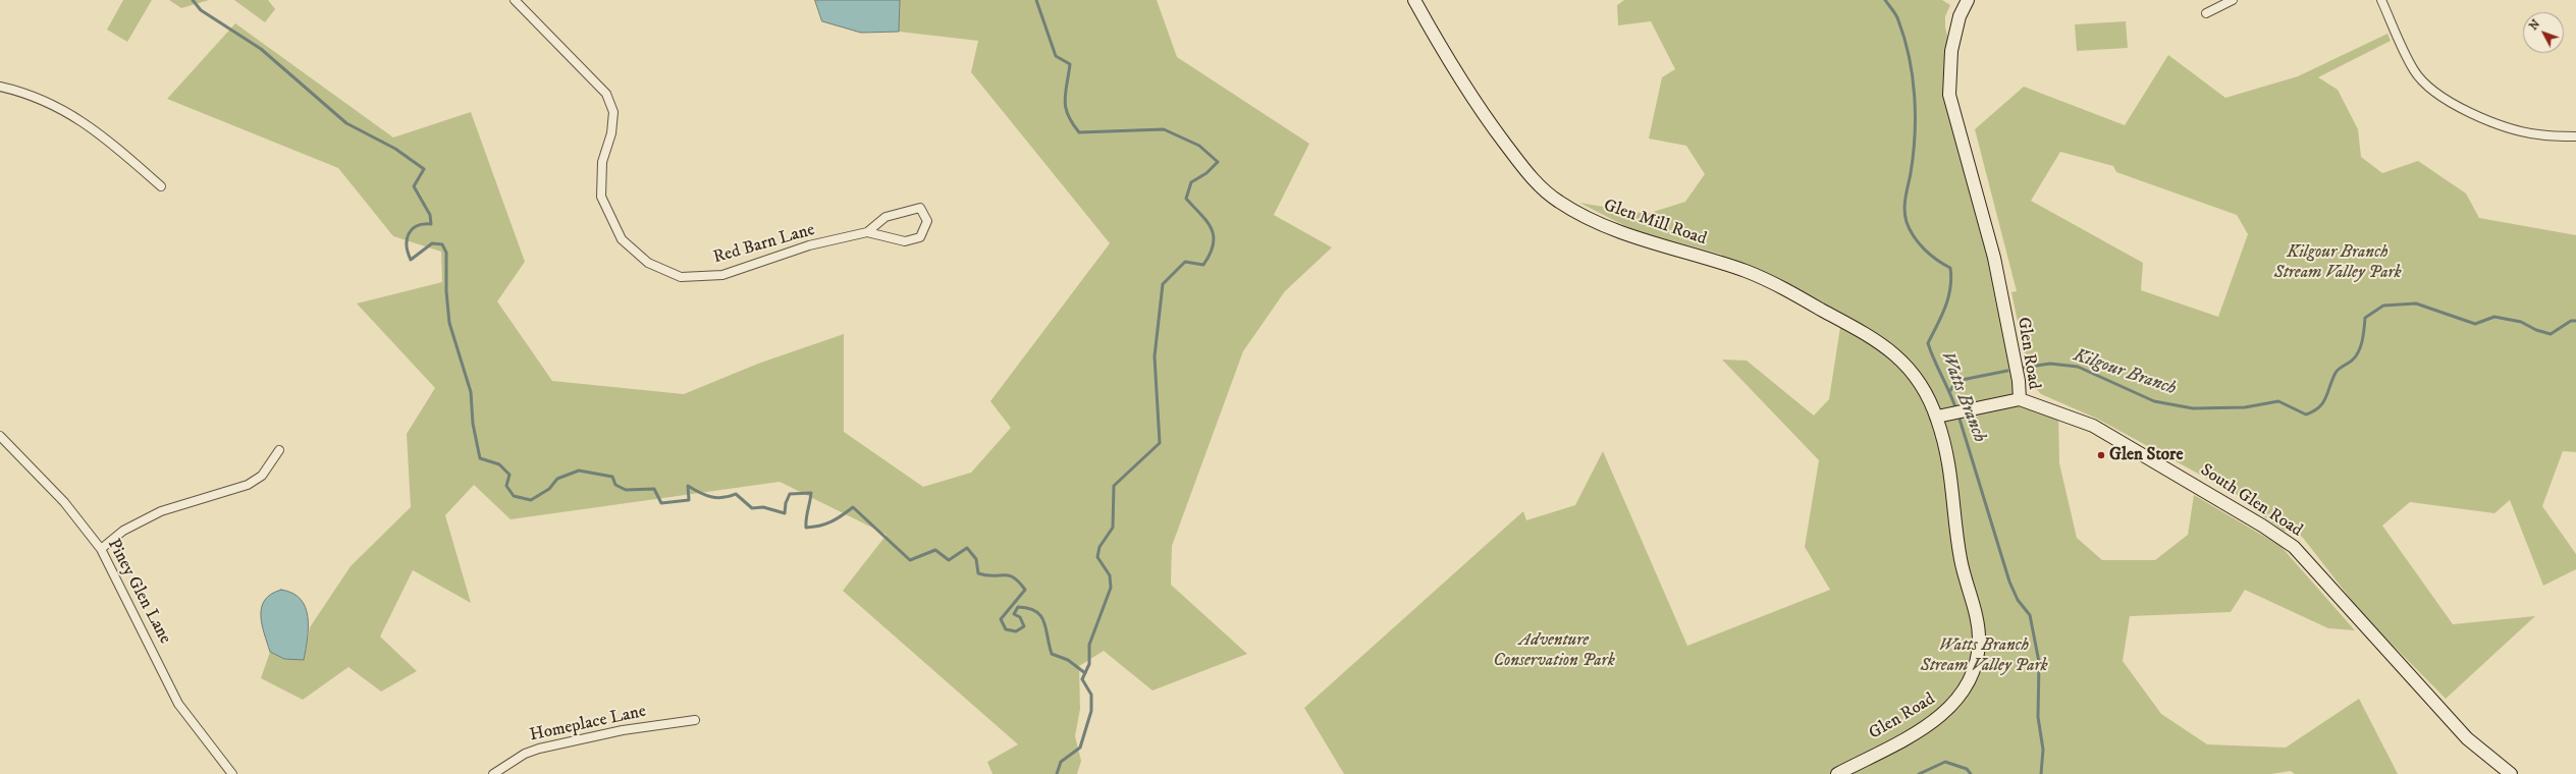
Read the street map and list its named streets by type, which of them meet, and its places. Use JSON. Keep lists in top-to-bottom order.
{
  "streets": {
    "main road": ["Glen Mill Road", "Glen Road", "South Glen Road"],
    "street": ["Red Barn Lane", "Piney Glen Lane", "Homeplace Lane"]
  },
  "crossings": [
    ["Glen Mill Road", "Glen Road"],
    ["Glen Road", "South Glen Road"]
  ],
  "water": ["Kilgour Branch", "Watts Branch"],
  "parks": ["Kilgour Branch Stream Valley Park", "Adventure Conservation Park", "Watts Branch Stream Valley Park"],
  "places": ["Glen Store"],
  "north": "top left"
}
